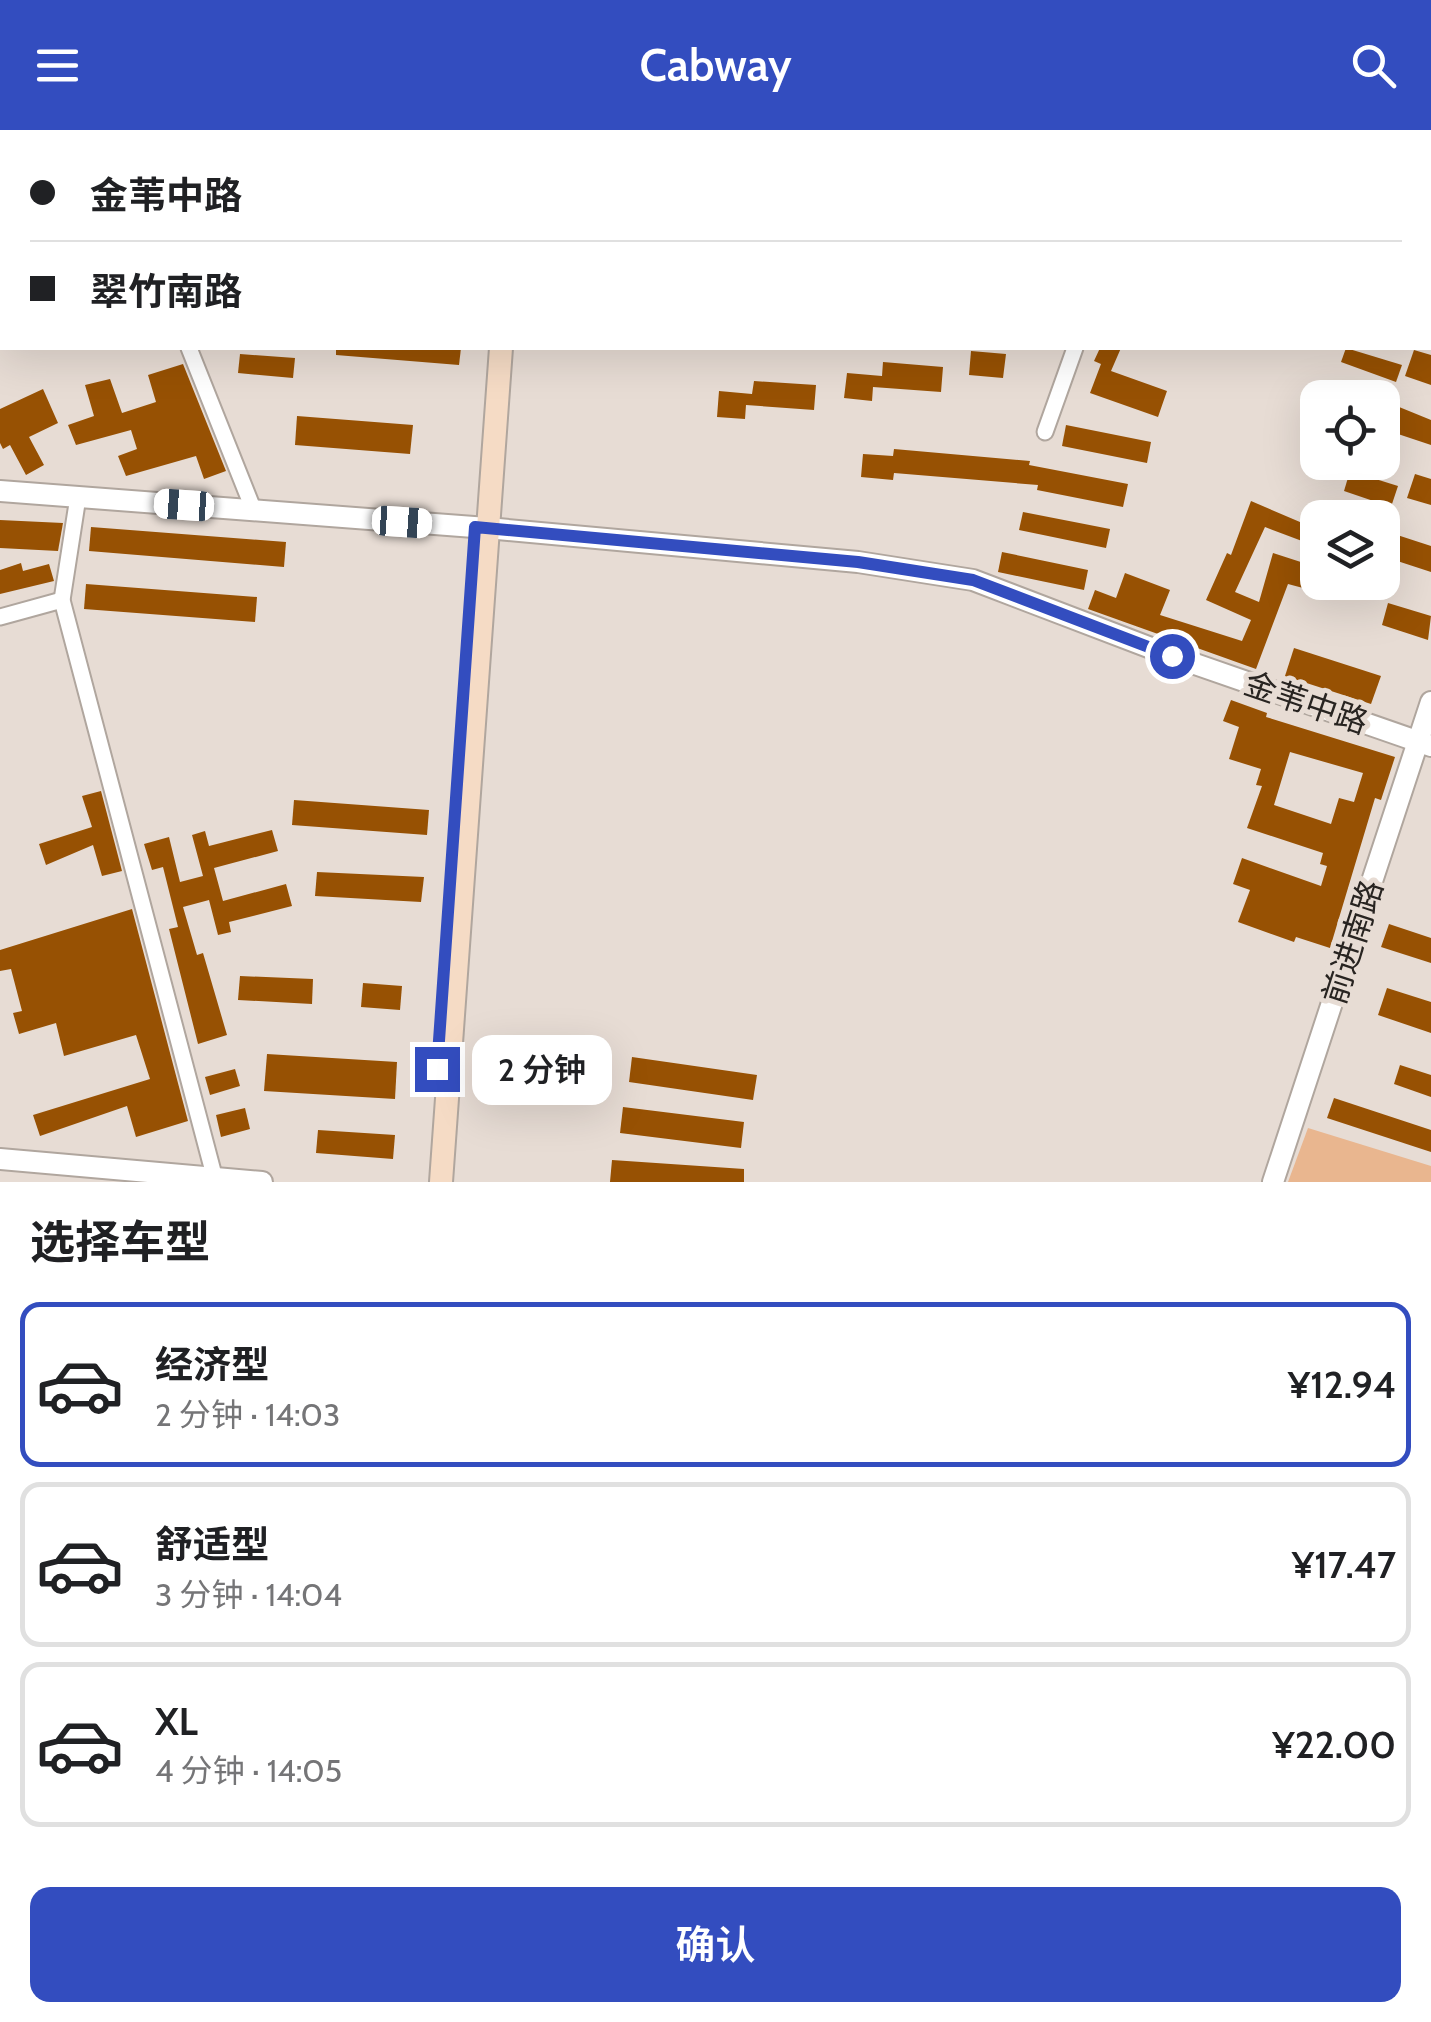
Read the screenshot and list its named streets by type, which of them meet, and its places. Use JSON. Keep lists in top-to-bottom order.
{
  "streets": {
    "street": ["金苇中路", "前进南路"]
  },
  "crossings": [
    ["金苇中路", "前进南路"]
  ],
  "page": {
    "header": "Cabway",
    "banner": ["金苇中路", "翠竹南路"],
    "bubble": "2 分钟",
    "heading": "选择车型",
    "list": [
      {
        "name": "经济型",
        "note": "2 分钟 · 14:03",
        "value": "¥12.94"
      },
      {
        "name": "舒适型",
        "note": "3 分钟 · 14:04",
        "value": "¥17.47"
      },
      {
        "name": "XL",
        "note": "4 分钟 · 14:05",
        "value": "¥22.00"
      }
    ],
    "buttons": "确认"
  }
}
